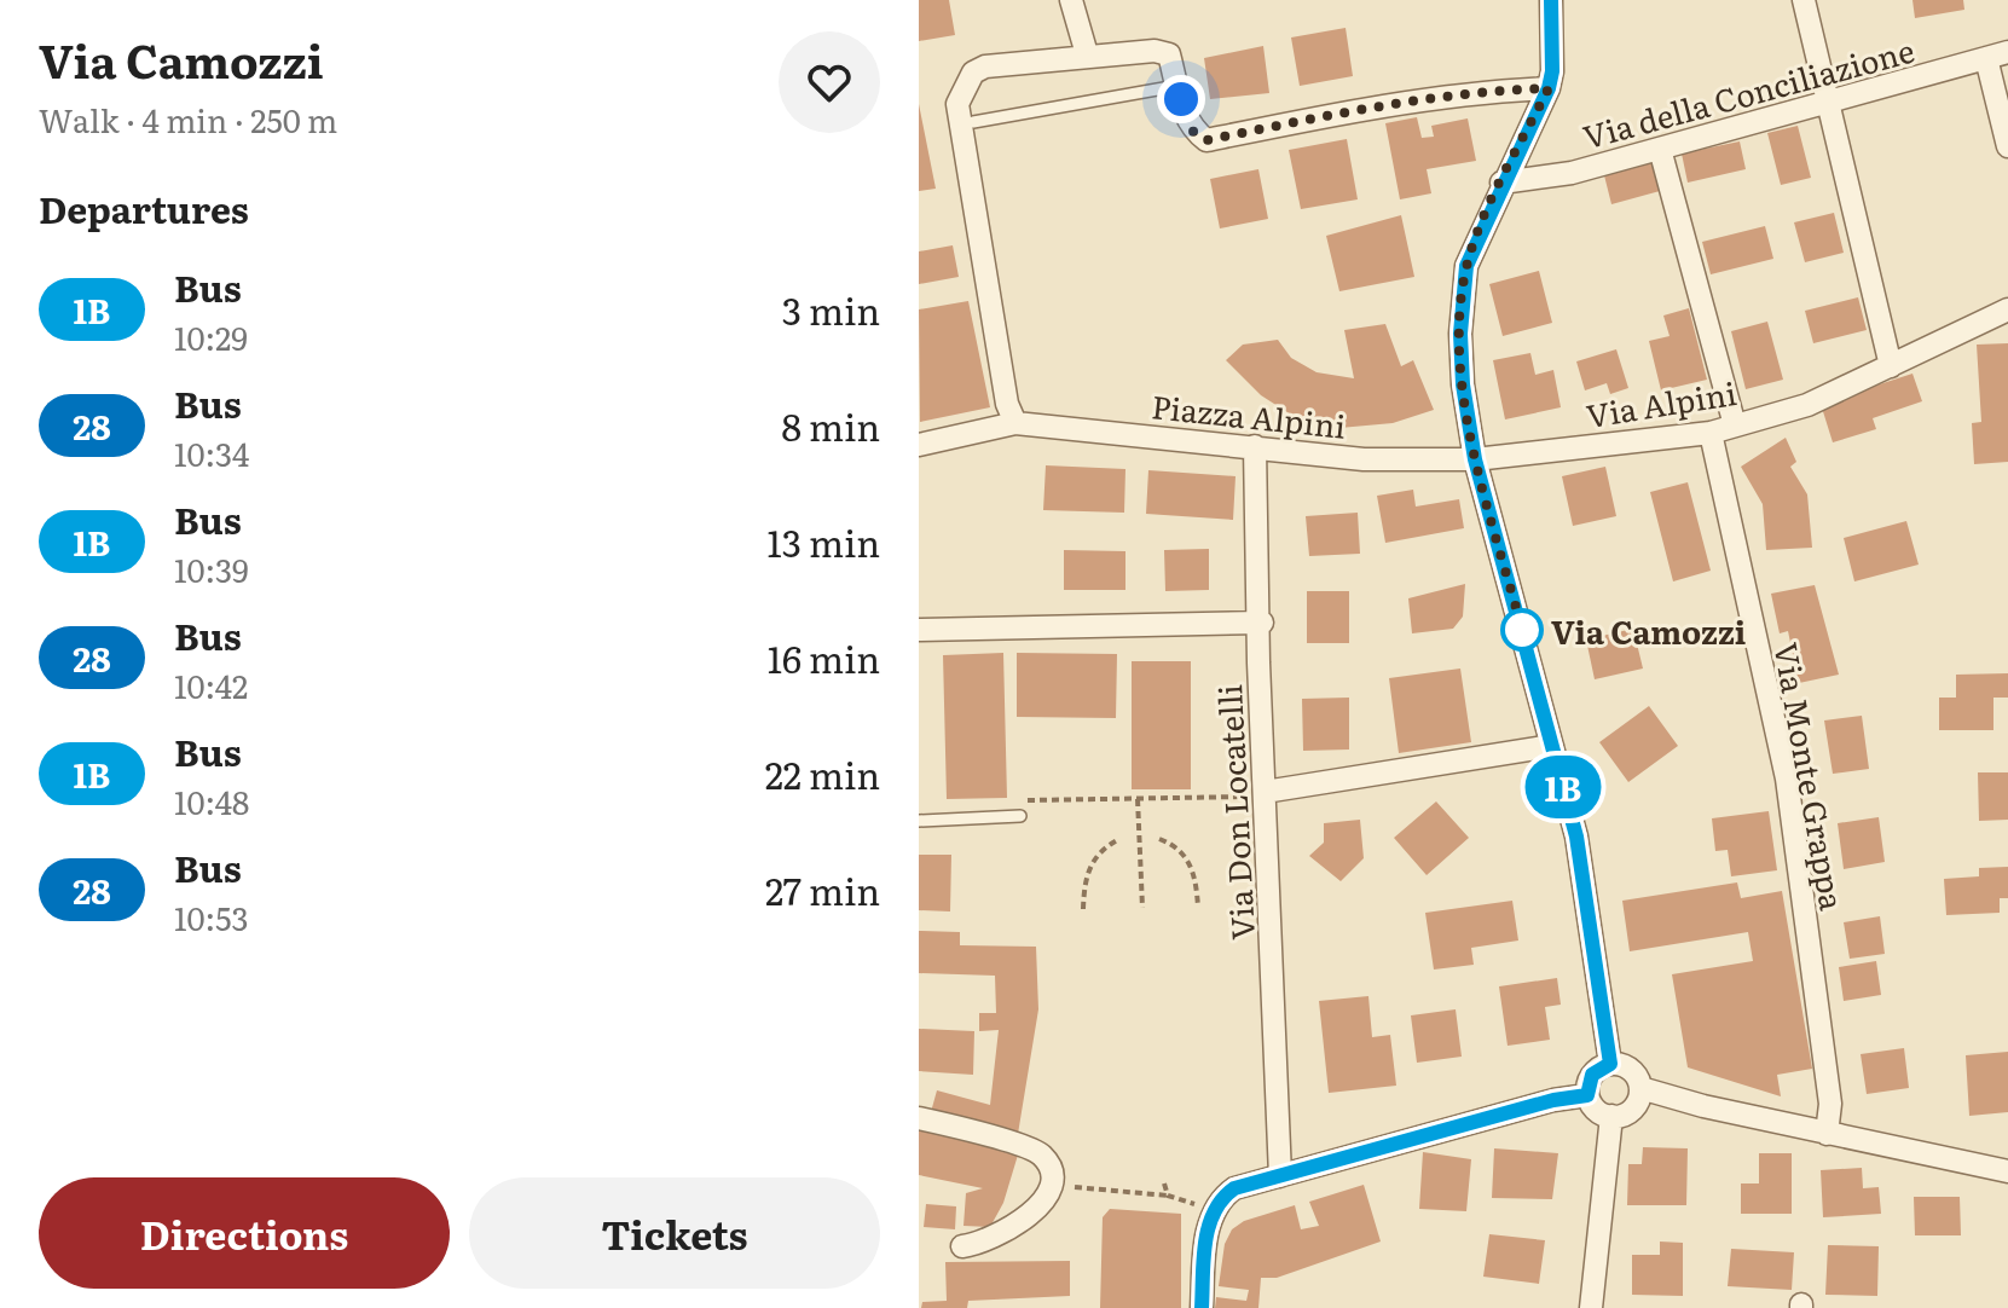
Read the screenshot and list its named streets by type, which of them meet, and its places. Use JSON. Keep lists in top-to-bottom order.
{
  "streets": {
    "street": [
      "Via della Conciliazione",
      "Via Alpini",
      "Piazza Alpini",
      "Via Monte Grappa",
      "Via Don Locatelli"
    ]
  },
  "crossings": [
    ["Via Alpini", "Piazza Alpini"],
    ["Via Alpini", "Via Monte Grappa"],
    ["Piazza Alpini", "Via Don Locatelli"]
  ],
  "places": ["Via Camozzi"],
  "lines": ["bus line 1B"],
  "page": {
    "heading": [
      ["Via Camozzi", "Walk · 4 min · 250 m"],
      "Departures"
    ],
    "on_map": "1B",
    "list": [
      {
        "mark": "1B",
        "name": "Bus",
        "note": "10:29",
        "value": "3 min"
      },
      {
        "mark": "28",
        "name": "Bus",
        "note": "10:34",
        "value": "8 min"
      },
      {
        "mark": "1B",
        "name": "Bus",
        "note": "10:39",
        "value": "13 min"
      },
      {
        "mark": "28",
        "name": "Bus",
        "note": "10:42",
        "value": "16 min"
      },
      {
        "mark": "1B",
        "name": "Bus",
        "note": "10:48",
        "value": "22 min"
      },
      {
        "mark": "28",
        "name": "Bus",
        "note": "10:53",
        "value": "27 min"
      }
    ],
    "buttons": ["Directions", "Tickets"]
  }
}
